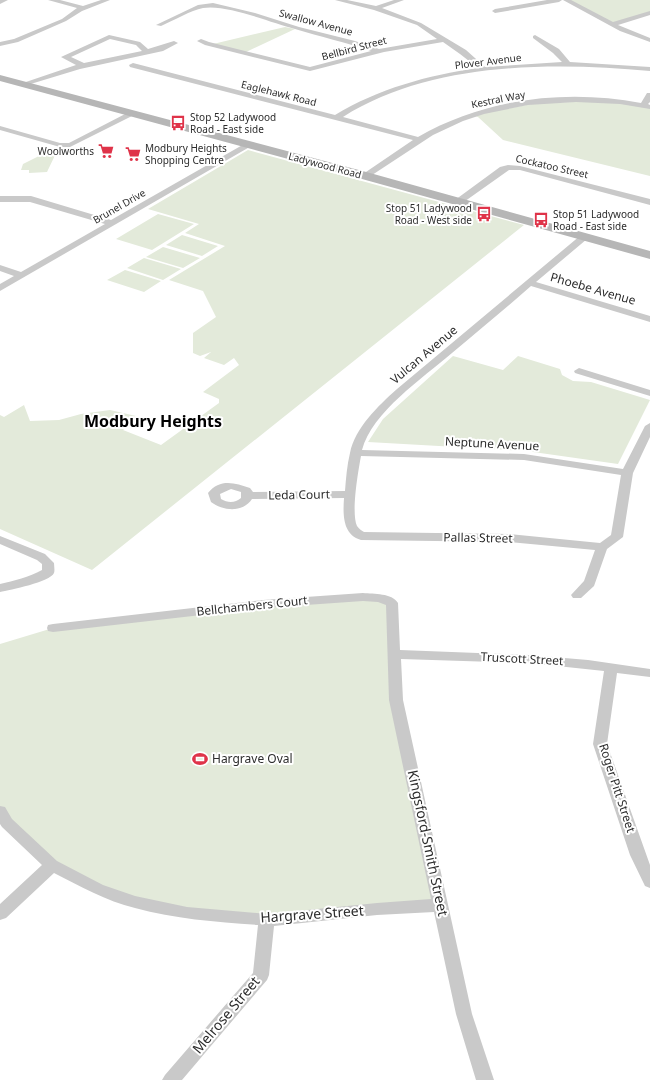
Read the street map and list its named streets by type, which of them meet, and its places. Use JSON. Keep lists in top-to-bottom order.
{
  "streets": {
    "street": [
      "Swallow Avenue",
      "Bellbird Street",
      "Plover Avenue",
      "Eaglehawk Road",
      "Kestral Way",
      "Ladywood Road",
      "Cockatoo Street",
      "Brunel Drive",
      "Phoebe Avenue",
      "Vulcan Avenue",
      "Neptune Avenue",
      "Leda Court",
      "Pallas Street",
      "Bellchambers Court",
      "Truscott Street",
      "Roger Pitt Street",
      "Kingsford-Smith Street",
      "Hargrave Street",
      "Melrose Street"
    ]
  },
  "crossings": [
    ["Swallow Avenue", "Bellbird Street"],
    ["Plover Avenue", "Eaglehawk Road"],
    ["Eaglehawk Road", "Kestral Way"],
    ["Kestral Way", "Ladywood Road"],
    ["Ladywood Road", "Cockatoo Street"],
    ["Ladywood Road", "Brunel Drive"],
    ["Ladywood Road", "Vulcan Avenue"],
    ["Phoebe Avenue", "Vulcan Avenue"],
    ["Vulcan Avenue", "Neptune Avenue"],
    ["Vulcan Avenue", "Leda Court"],
    ["Vulcan Avenue", "Pallas Street"],
    ["Bellchambers Court", "Kingsford-Smith Street"],
    ["Truscott Street", "Roger Pitt Street"],
    ["Truscott Street", "Kingsford-Smith Street"],
    ["Kingsford-Smith Street", "Hargrave Street"],
    ["Hargrave Street", "Melrose Street"]
  ],
  "districts": ["Modbury Heights"],
  "places": {
    "bus stop": ["Stop 52 Ladywood Road - East side", "Stop 51 Ladywood Road - West side", "Stop 51 Ladywood Road - East side"],
    "supermarket": ["Woolworths", "Modbury Heights Shopping Centre"],
    "sports": ["Hargrave Oval"]
  }
}
